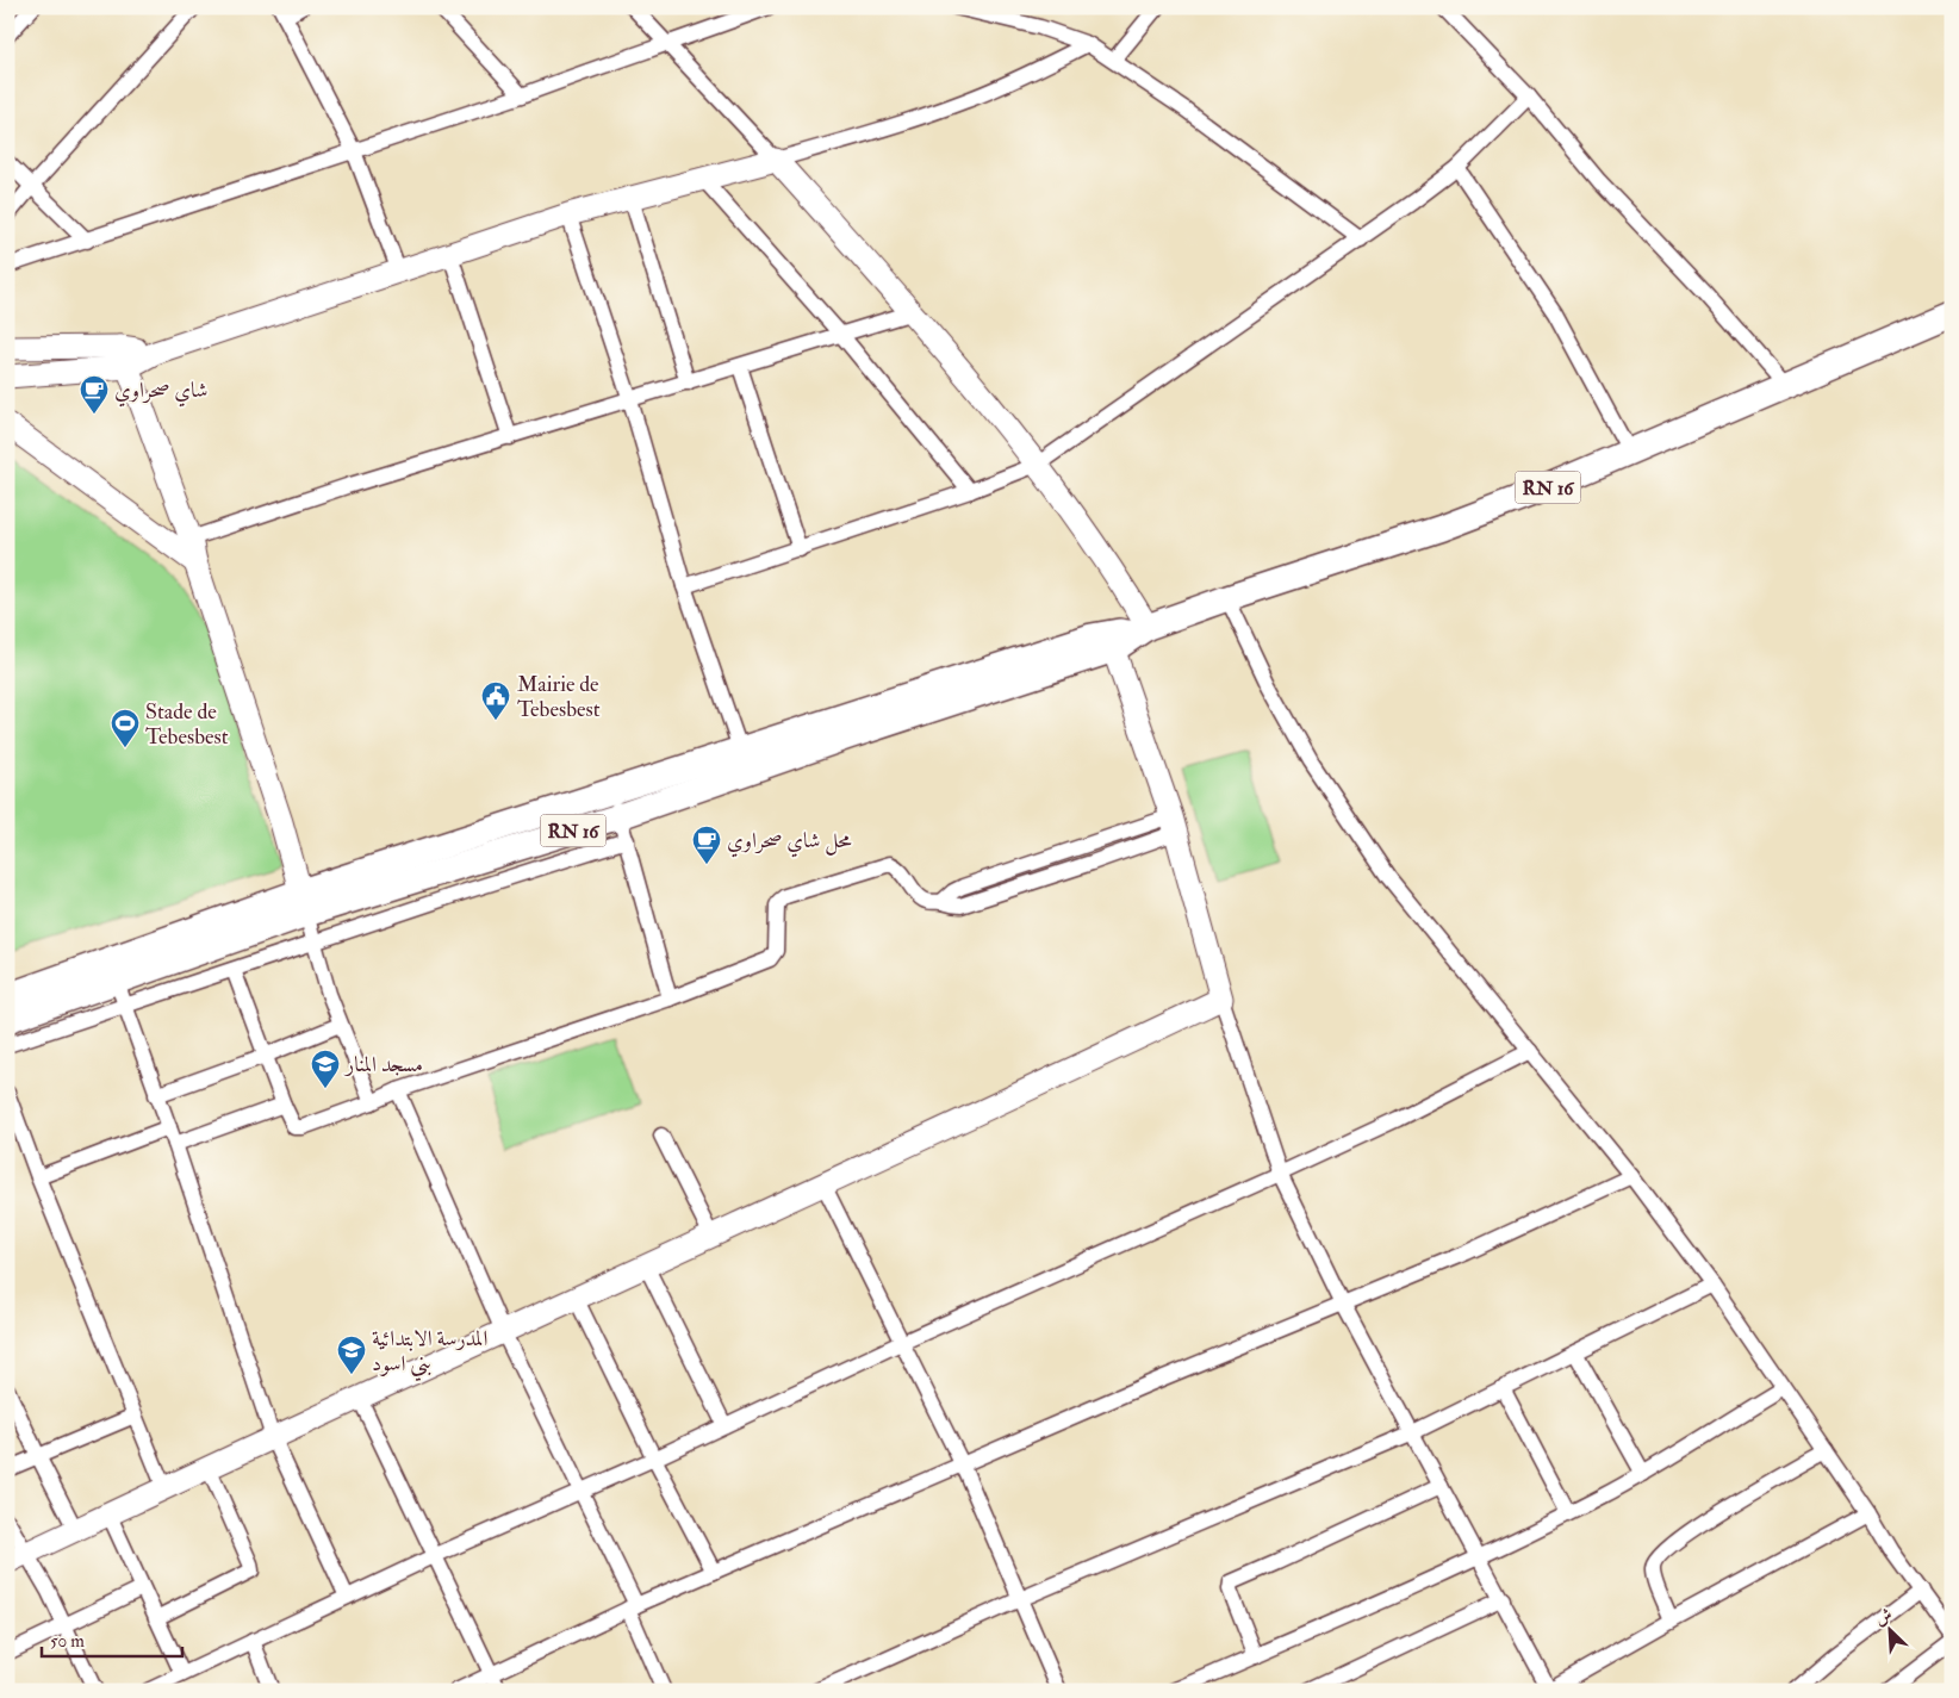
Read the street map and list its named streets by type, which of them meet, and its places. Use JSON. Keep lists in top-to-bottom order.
{
  "streets": {
    "main road": ["RN 16"]
  },
  "places": {
    "cafe": ["شاي صحراوي", "محل شاي صحراوي"],
    "public building": ["Mairie de Tebesbest"],
    "sports": ["Stade de Tebesbest"],
    "school or university": ["مسجد المنار", "المدرسة الابتدائية بني اسود"]
  },
  "scale_bar": "50 m",
  "north": "top left"
}
